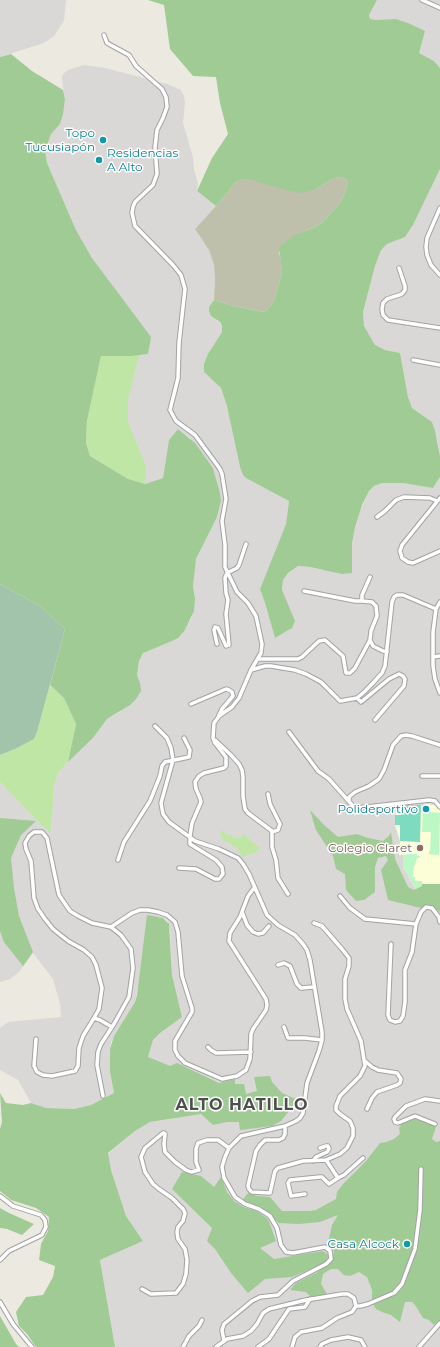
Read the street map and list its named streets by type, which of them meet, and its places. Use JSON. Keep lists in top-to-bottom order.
{
  "districts": ["ALTO HATILLO"],
  "places": [
    "Topo Tucusiapón",
    "Residencias A Alto",
    "Polideportivo",
    "Colegio Claret",
    "Casa Alcock"
  ]
}
